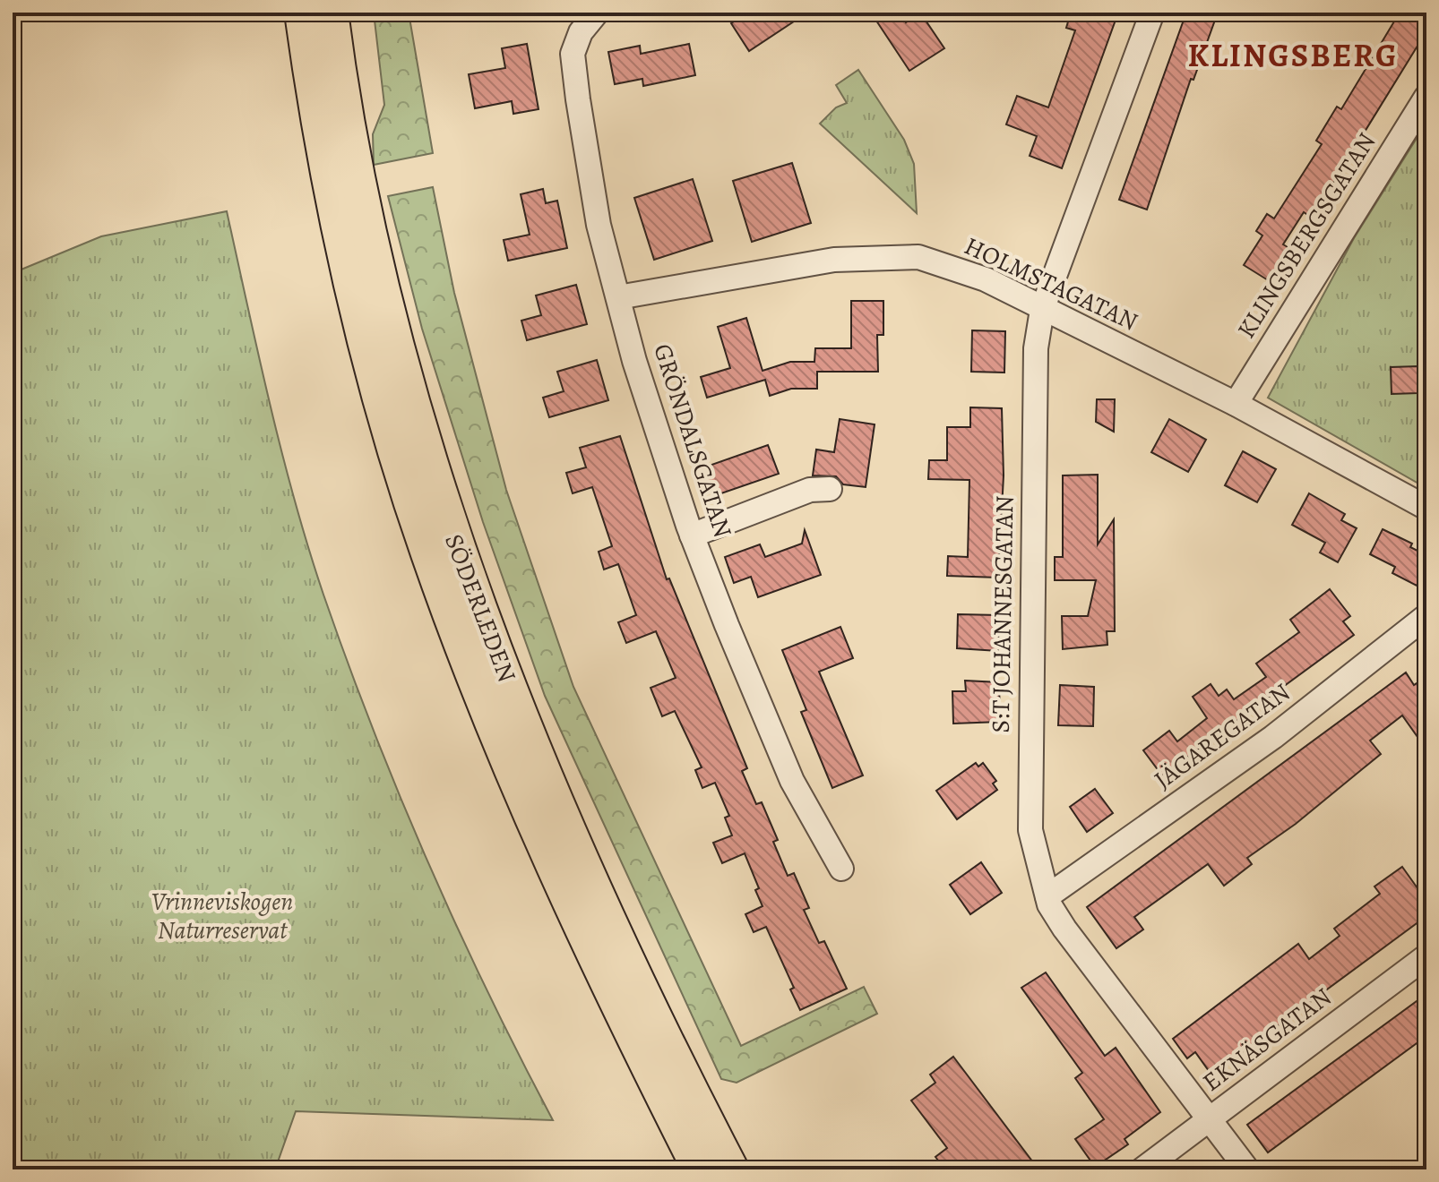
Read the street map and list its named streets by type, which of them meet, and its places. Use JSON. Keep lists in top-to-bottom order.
{
  "streets": {
    "highway": ["SÖDERLEDEN"],
    "street": [
      "KLINGSBERGSGATAN",
      "HOLMSTAGATAN",
      "GRÖNDALSGATAN",
      "S:T JOHANNESGATAN",
      "JÄGAREGATAN",
      "EKNÄSGATAN"
    ]
  },
  "crossings": [
    ["KLINGSBERGSGATAN", "HOLMSTAGATAN"],
    ["HOLMSTAGATAN", "GRÖNDALSGATAN"],
    ["HOLMSTAGATAN", "S:T JOHANNESGATAN"],
    ["S:T JOHANNESGATAN", "JÄGAREGATAN"],
    ["S:T JOHANNESGATAN", "EKNÄSGATAN"]
  ],
  "districts": ["KLINGSBERG"],
  "parks": ["Vrinneviskogen Naturreservat"]
}
